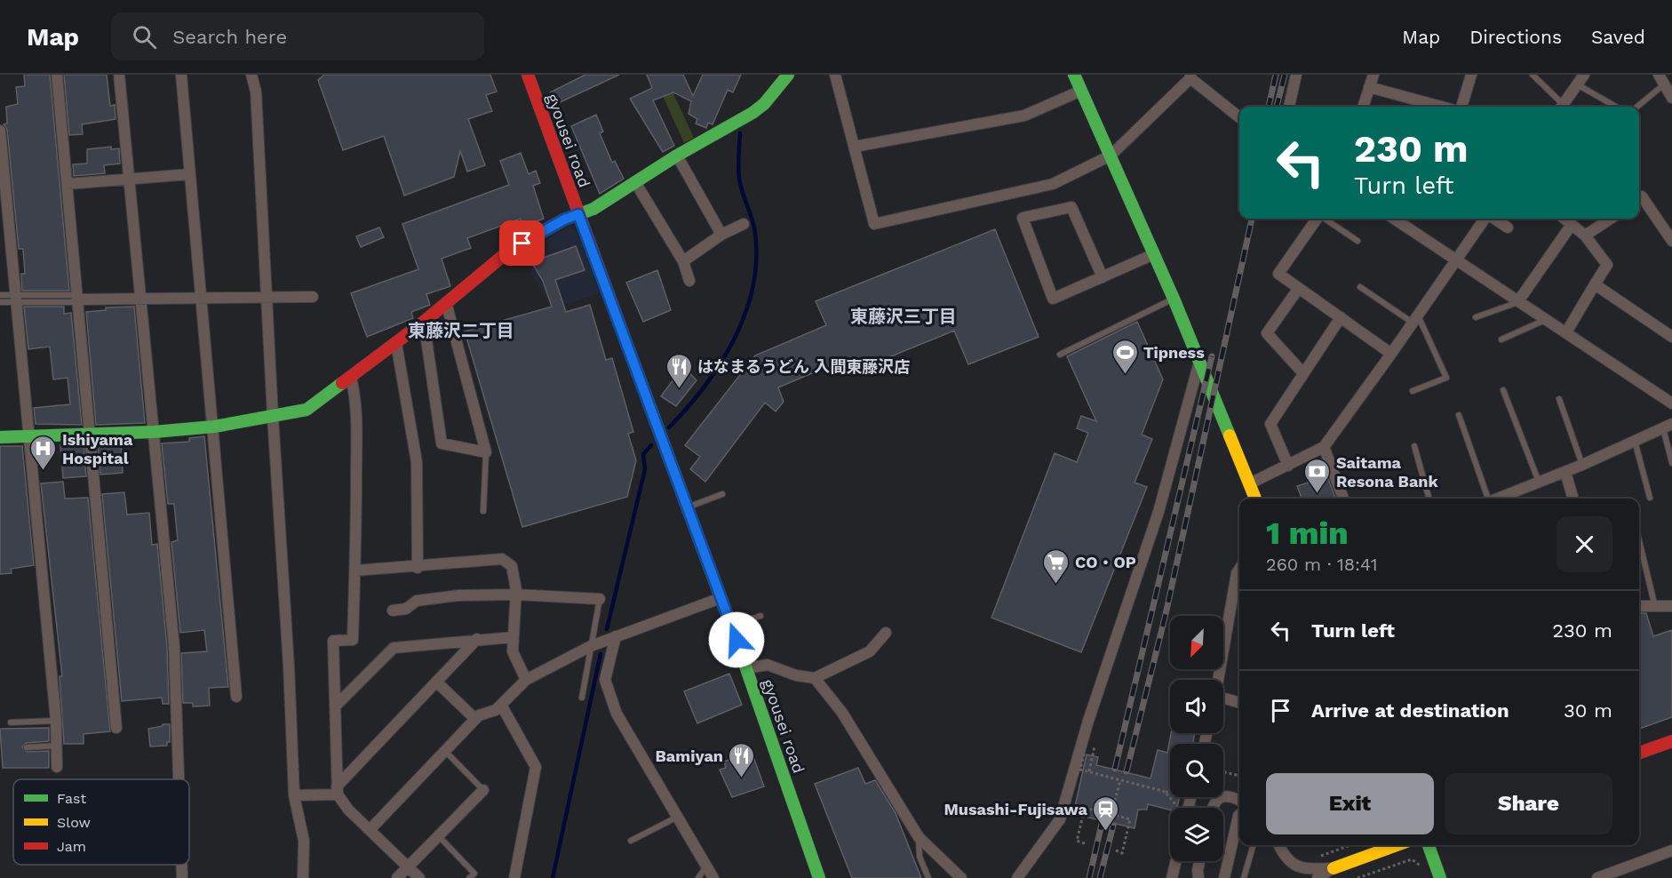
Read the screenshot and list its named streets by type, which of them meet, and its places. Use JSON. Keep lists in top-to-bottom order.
{
  "streets": {
    "main road": ["gyousei road"]
  },
  "districts": ["東藤沢三丁目", "東藤沢二丁目"],
  "places": {
    "sports": ["Tipness"],
    "restaurant": ["はなまるうどん 入間東藤沢店", "Bamiyan"],
    "hospital": ["Ishiyama Hospital"],
    "bank": ["Saitama Resona Bank"],
    "supermarket": ["CO・OP"],
    "station": ["Musashi-Fujisawa"]
  },
  "legend": ["Fast", "Slow", "Jam"],
  "north": "bottom left",
  "page": {
    "header": "Map",
    "search": "Search here",
    "nav": ["Map", "Directions", "Saved"],
    "turn": ["230 m", "Turn left"],
    "heading": ["1 min", "260 m · 18:41"],
    "list": [
      {
        "name": "Turn left",
        "value": "230 m"
      },
      {
        "name": "Arrive at destination",
        "value": "30 m"
      }
    ],
    "buttons": ["Exit", "Share"]
  }
}
